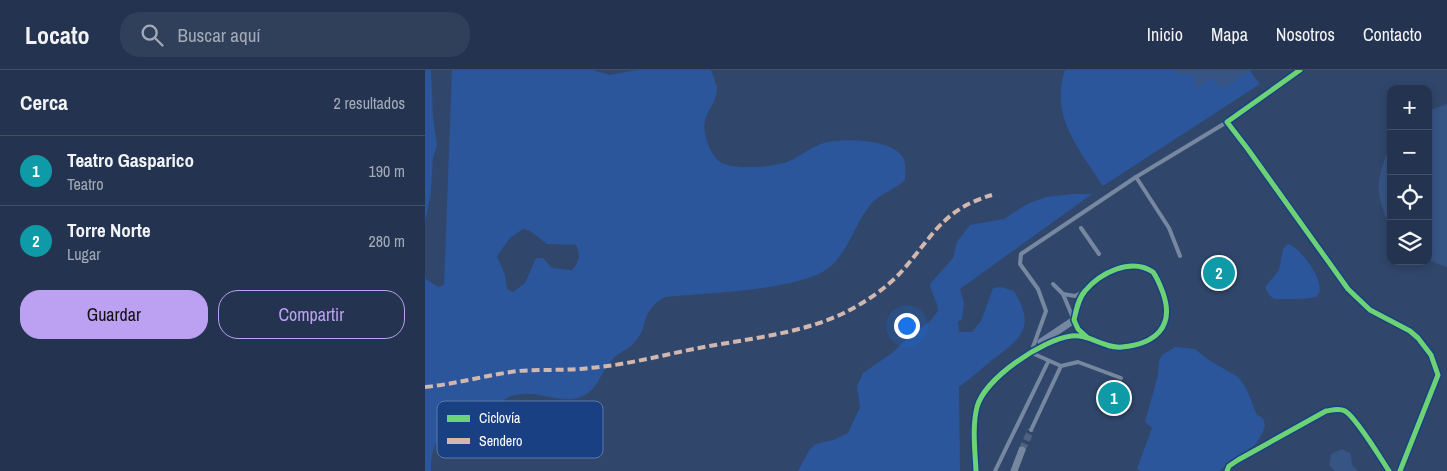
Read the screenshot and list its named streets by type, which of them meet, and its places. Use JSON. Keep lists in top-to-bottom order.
{
  "legend": ["Ciclovía", "Sendero"],
  "page": {
    "header": "Locato",
    "search": "Buscar aquí",
    "nav": [
      "Inicio",
      "Mapa",
      "Nosotros",
      "Contacto"
    ],
    "heading": ["Cerca", "2 resultados"],
    "map_buttons": ["+", "−"],
    "list": [
      {
        "mark": "1",
        "name": "Teatro Gasparico",
        "note": "Teatro",
        "value": "190 m"
      },
      {
        "mark": "2",
        "name": "Torre Norte",
        "note": "Lugar",
        "value": "280 m"
      }
    ],
    "pins": ["2", "1"],
    "buttons": ["Guardar", "Compartir"]
  }
}
